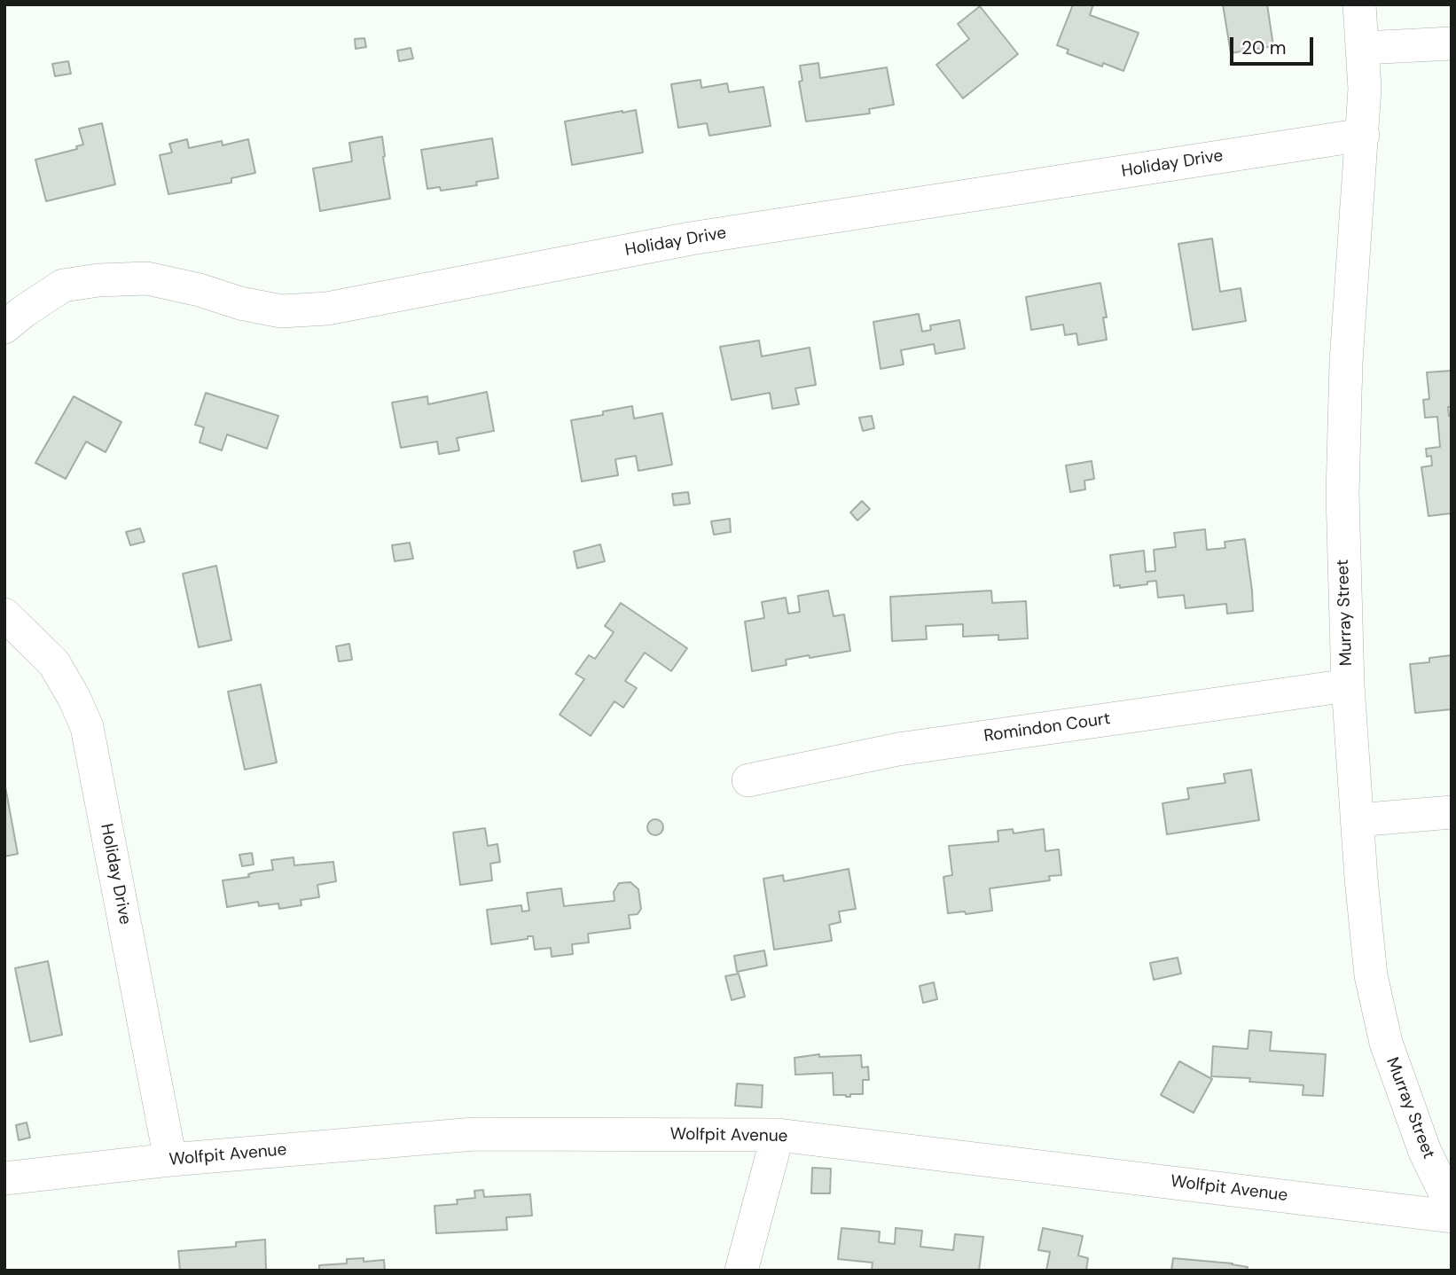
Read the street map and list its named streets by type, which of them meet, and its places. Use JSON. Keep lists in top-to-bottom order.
{
  "streets": {
    "street": [
      "Holiday Drive",
      "Murray Street",
      "Romindon Court",
      "Wolfpit Avenue"
    ]
  },
  "crossings": [
    ["Holiday Drive", "Murray Street"],
    ["Holiday Drive", "Wolfpit Avenue"],
    ["Murray Street", "Romindon Court"]
  ],
  "scale_bar": "20 m"
}
